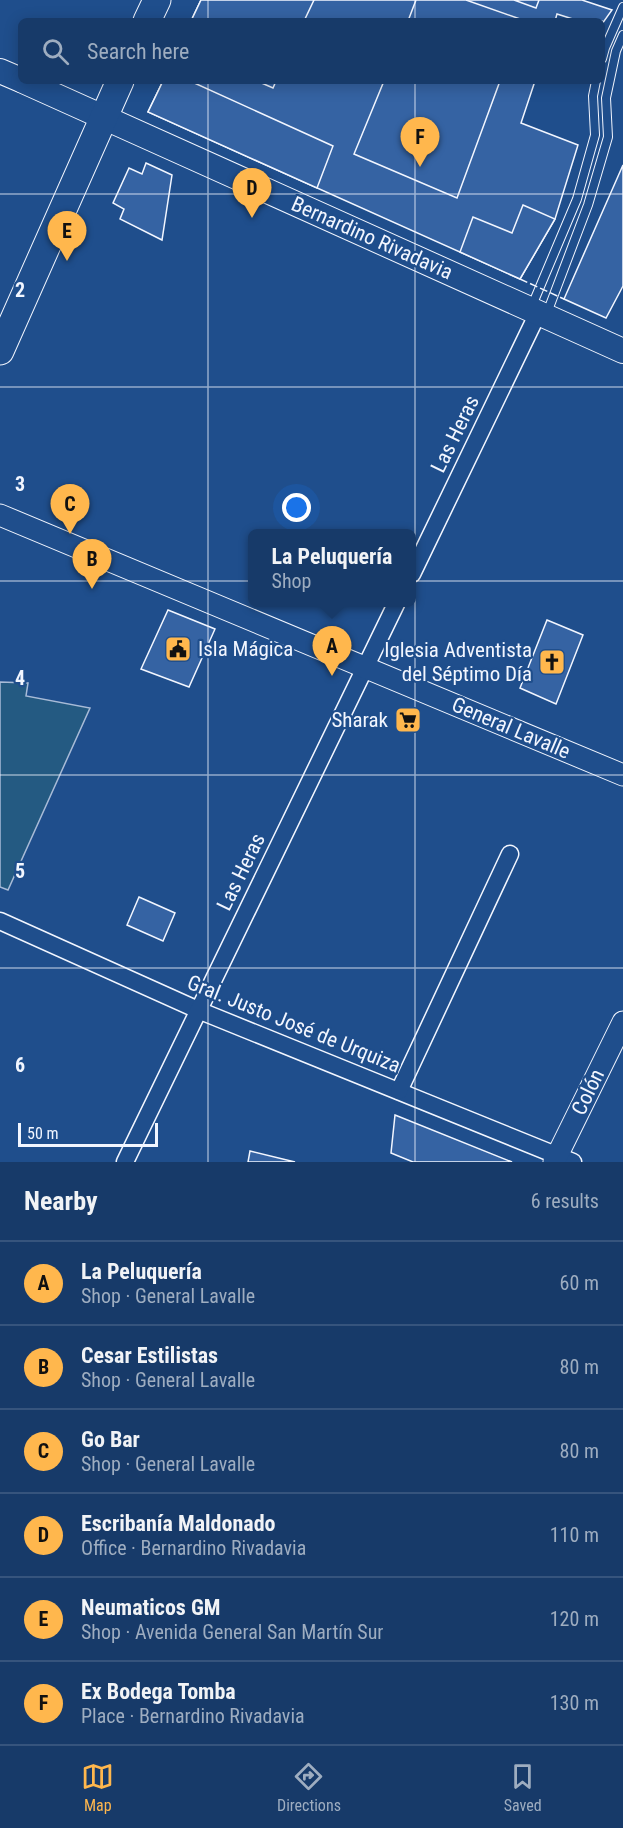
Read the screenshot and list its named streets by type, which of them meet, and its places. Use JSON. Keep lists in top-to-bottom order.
{
  "streets": {
    "main road": ["Bernardino Rivadavia"],
    "street": [
      "Las Heras",
      "General Lavalle",
      "Gral. Justo José de Urquiza",
      "Colón"
    ]
  },
  "crossings": [
    ["Bernardino Rivadavia", "Las Heras"],
    ["Las Heras", "General Lavalle"],
    ["Las Heras", "Gral. Justo José de Urquiza"],
    ["Gral. Justo José de Urquiza", "Colón"]
  ],
  "places": {
    "public building": ["Isla Mágica"],
    "church": ["Iglesia Adventista del Séptimo Día"],
    "supermarket": ["Sharak"]
  },
  "scale_bar": "50 m",
  "page": {
    "search": "Search here",
    "pins": [
      "F",
      "D",
      "E",
      "C",
      "B",
      "A"
    ],
    "popup": ["La Peluquería", "Shop"],
    "scale": "50 m",
    "heading": ["Nearby", "6 results"],
    "list": [
      {
        "mark": "A",
        "name": "La Peluquería",
        "note": "Shop · General Lavalle",
        "value": "60 m"
      },
      {
        "mark": "B",
        "name": "Cesar Estilistas",
        "note": "Shop · General Lavalle",
        "value": "80 m"
      },
      {
        "mark": "C",
        "name": "Go Bar",
        "note": "Shop · General Lavalle",
        "value": "80 m"
      },
      {
        "mark": "D",
        "name": "Escribanía Maldonado",
        "note": "Office · Bernardino Rivadavia",
        "value": "110 m"
      },
      {
        "mark": "E",
        "name": "Neumaticos GM",
        "note": "Shop · Avenida General San Martín Sur",
        "value": "120 m"
      },
      {
        "mark": "F",
        "name": "Ex Bodega Tomba",
        "note": "Place · Bernardino Rivadavia",
        "value": "130 m"
      }
    ],
    "nav": ["Map", "Directions", "Saved"]
  },
  "grid": {
    "rows": [
      "2",
      "3",
      "4",
      "5",
      "6"
    ]
  }
}
